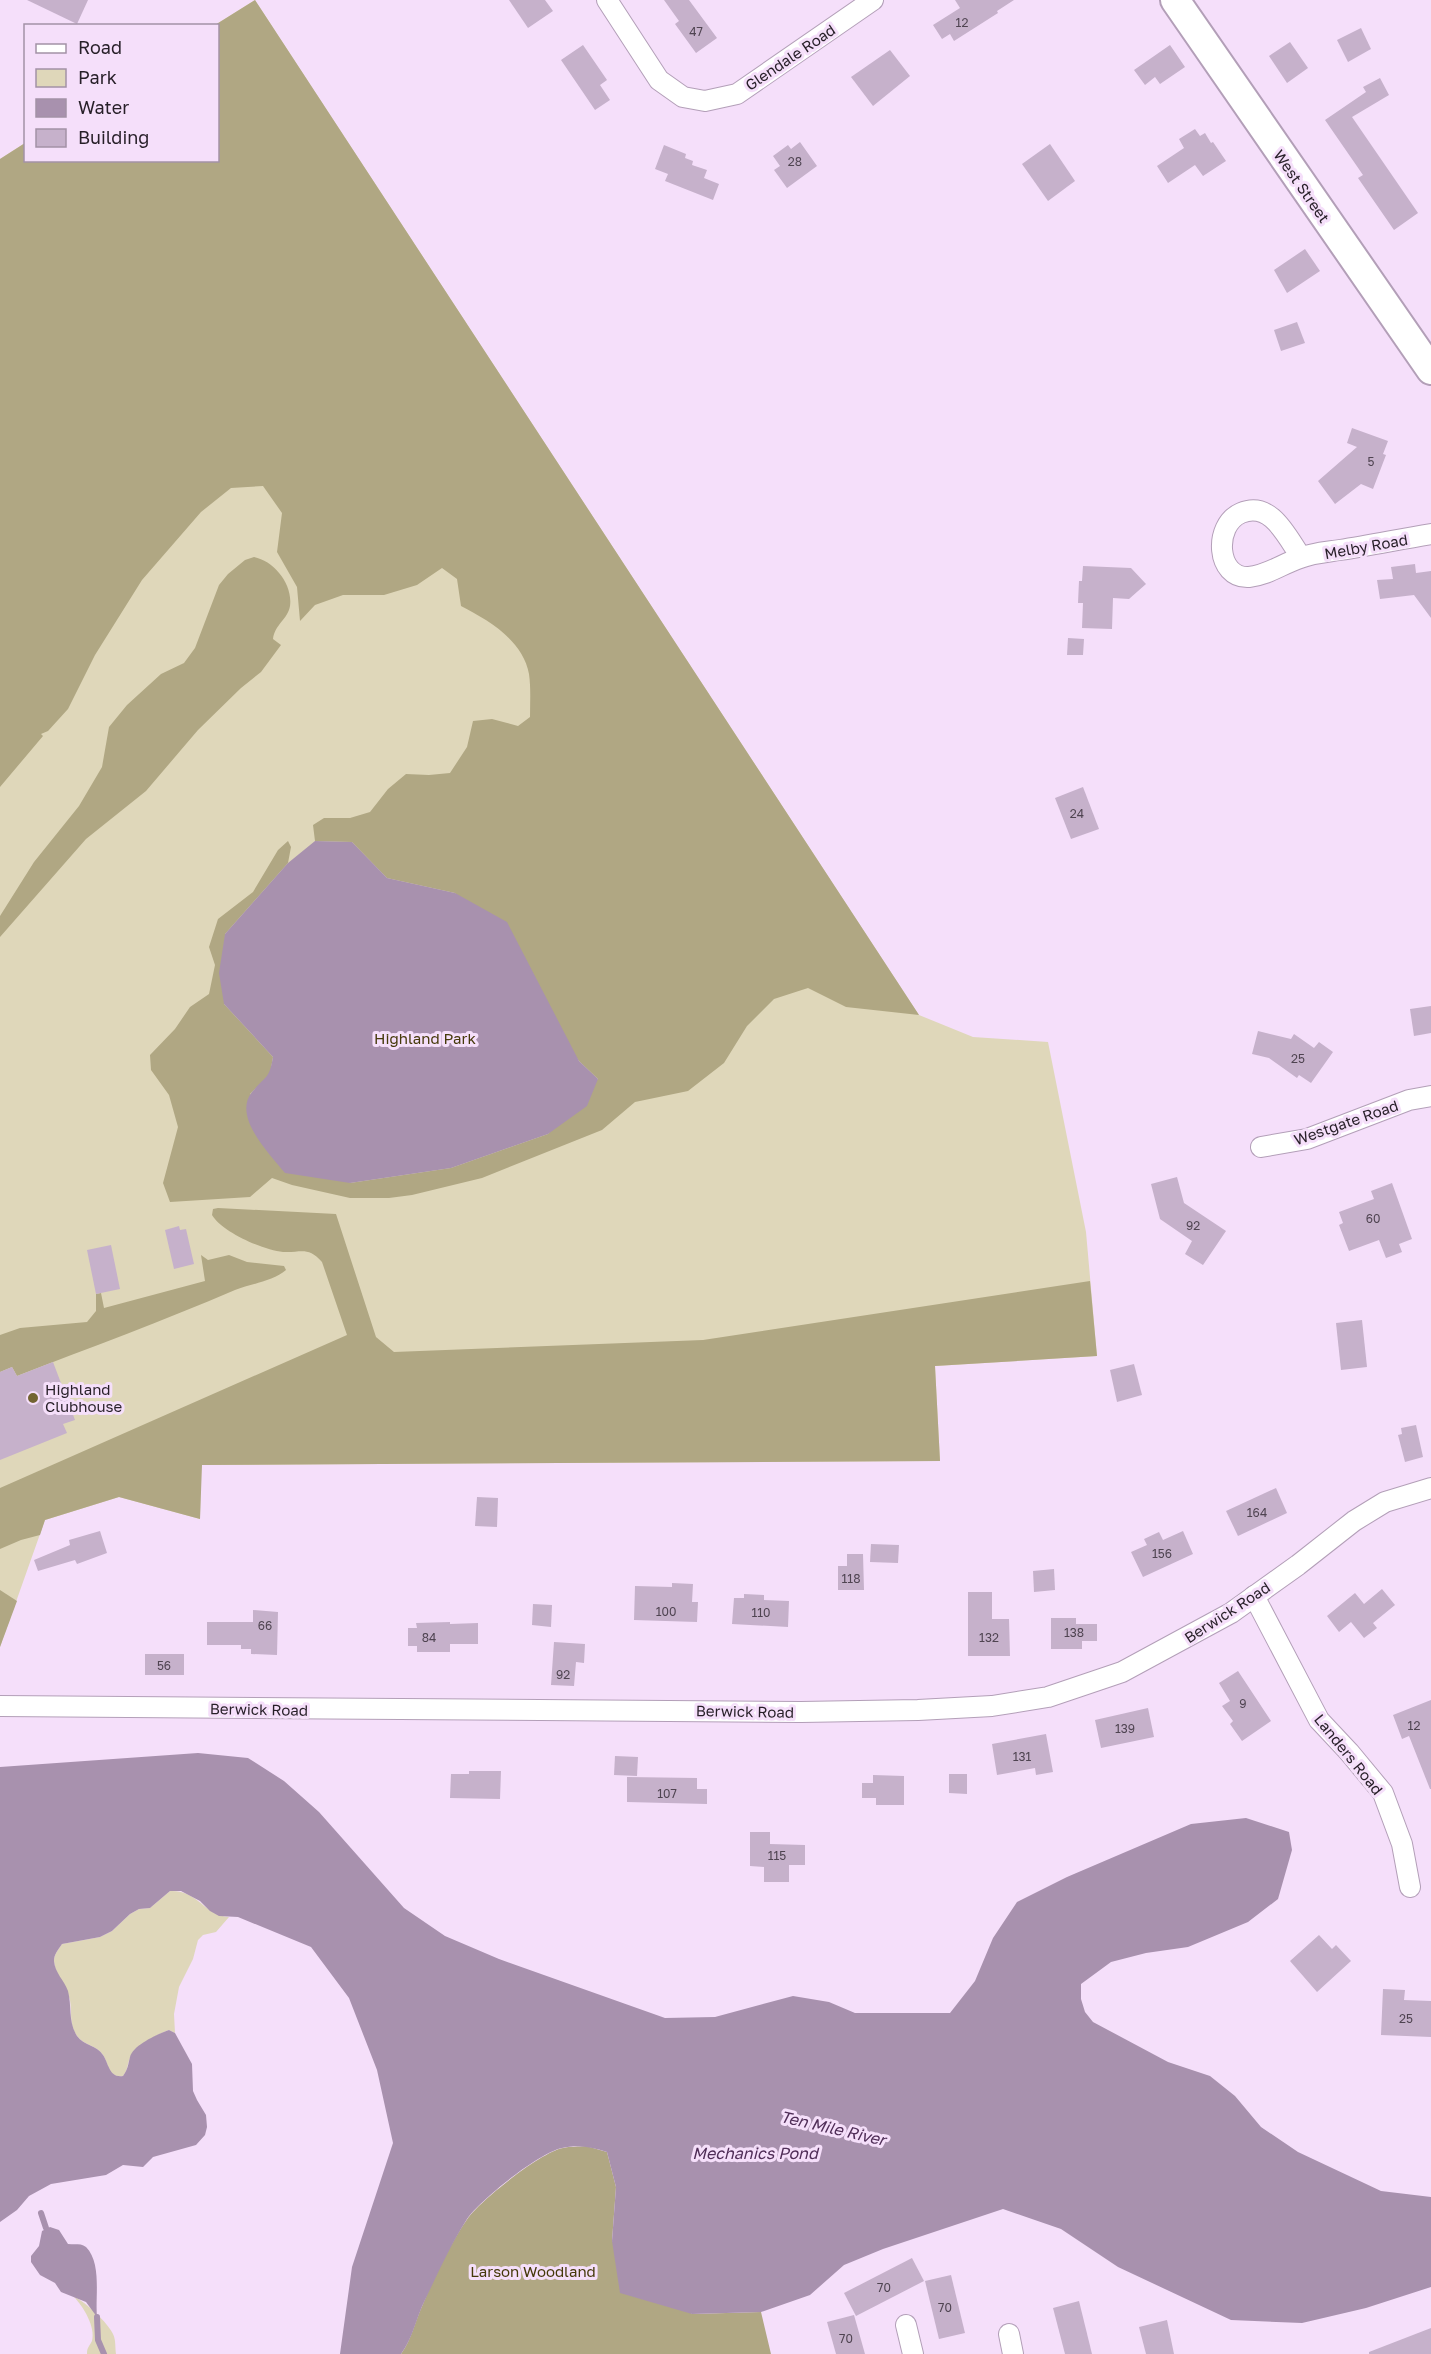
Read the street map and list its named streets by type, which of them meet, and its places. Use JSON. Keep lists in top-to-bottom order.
{
  "streets": {
    "main road": ["West Street"],
    "street": [
      "Glendale Road",
      "Melby Road",
      "Westgate Road",
      "Berwick Road",
      "Landers Road"
    ]
  },
  "crossings": [
    ["Berwick Road", "Landers Road"]
  ],
  "water": ["Ten Mile River", "Mechanics Pond"],
  "parks": ["Highland Park", "Larson Woodland"],
  "places": ["Highland Clubhouse"],
  "house_numbers": [
    "12",
    "47",
    "28",
    "5",
    "24",
    "25",
    "60",
    "92",
    "164",
    "156",
    "118",
    "100",
    "110",
    "66",
    "138",
    "84",
    "132",
    "56",
    "92",
    "9",
    "12",
    "139",
    "131",
    "107",
    "115",
    "25",
    "70",
    "70",
    "70"
  ],
  "legend": [
    "Road",
    "Park",
    "Water",
    "Building"
  ]
}
